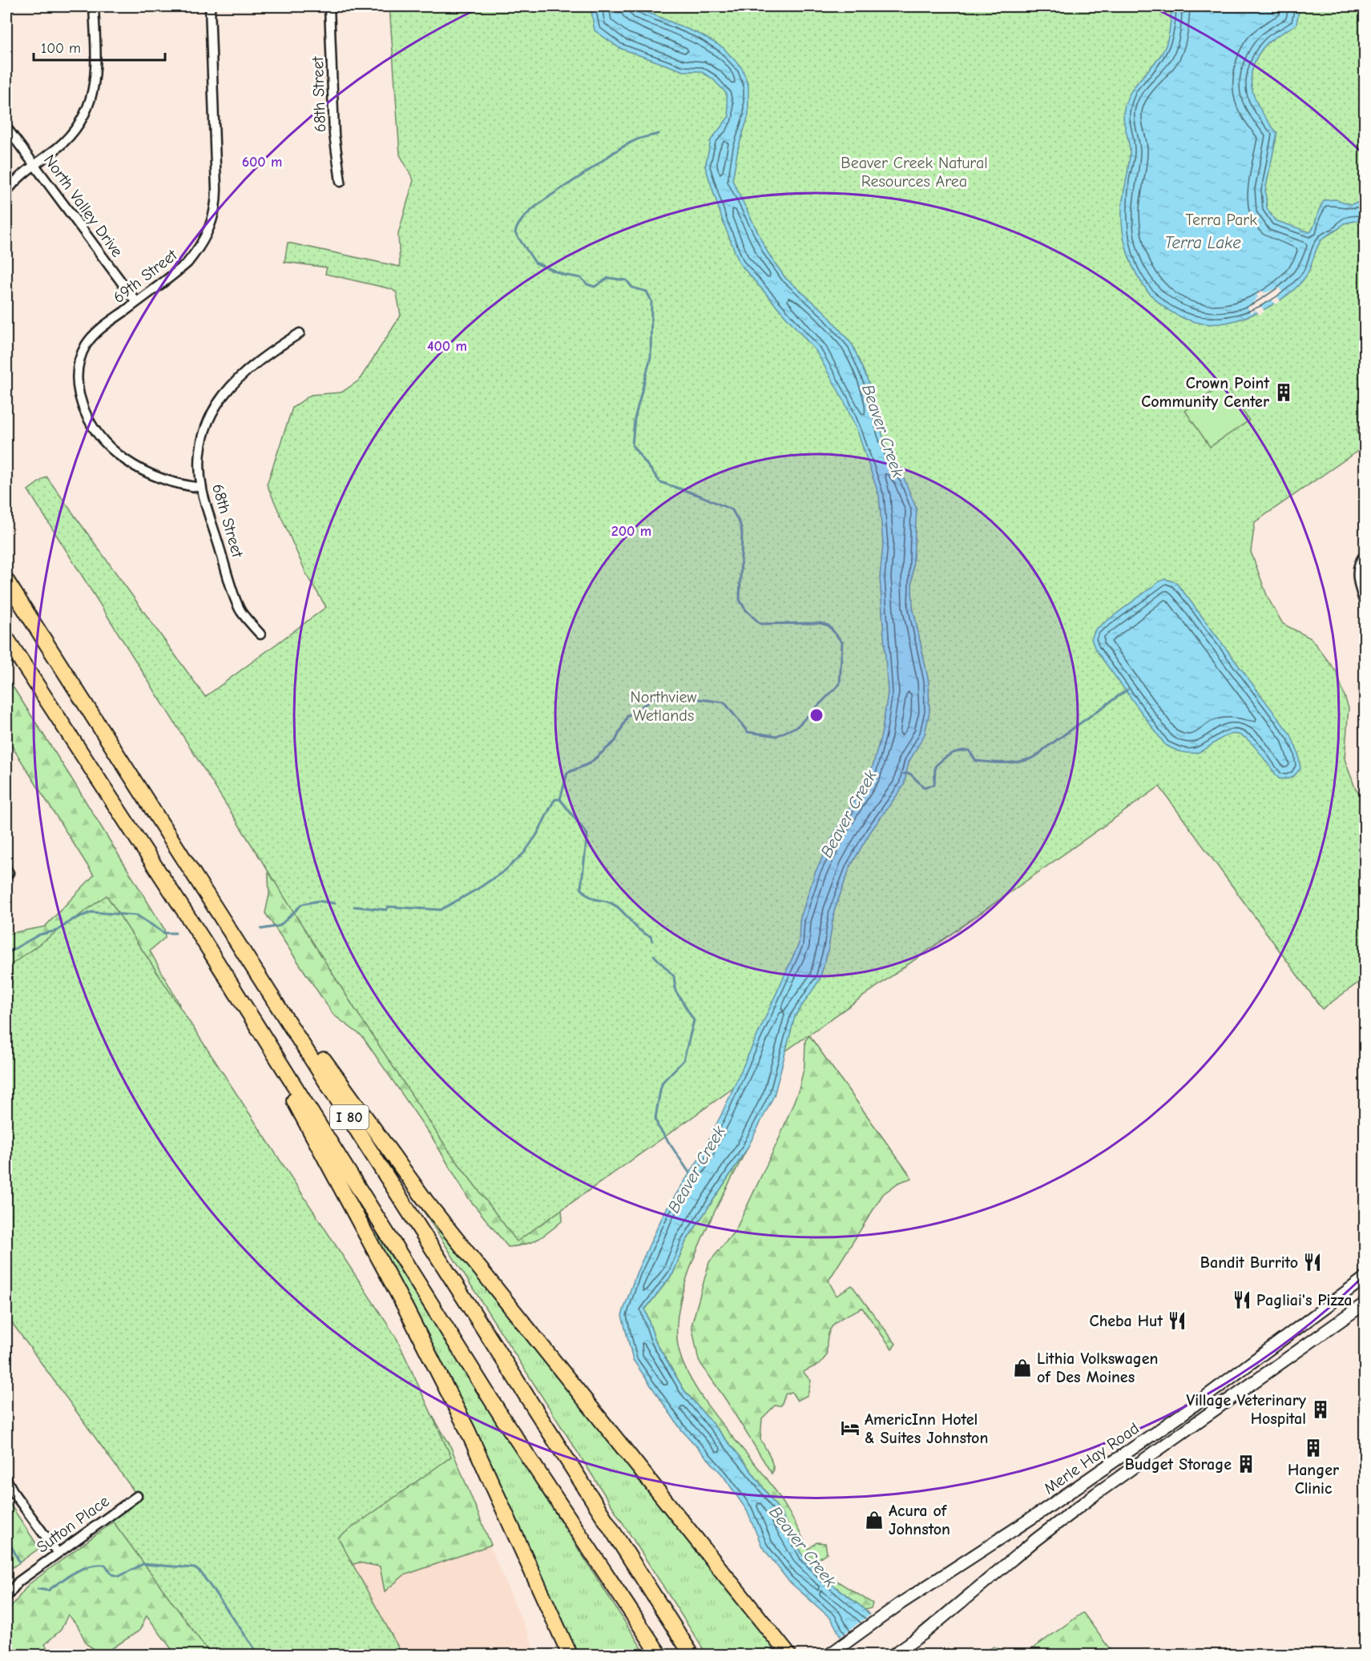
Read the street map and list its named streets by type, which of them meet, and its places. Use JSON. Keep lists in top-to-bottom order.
{
  "streets": {
    "highway": ["I 80"],
    "main road": ["Merle Hay Road"],
    "street": [
      "68th Street",
      "North Valley Drive",
      "69th Street",
      "Sutton Place"
    ]
  },
  "crossings": [
    ["68th Street", "69th Street"],
    ["North Valley Drive", "69th Street"]
  ],
  "water": ["Terra Lake", "Beaver Creek"],
  "parks": ["Beaver Creek Natural Resources Area", "Terra Park", "Northview Wetlands"],
  "places": {
    "building": [
      "Crown Point Community Center",
      "Village Veterinary Hospital",
      "Hanger Clinic",
      "Budget Storage"
    ],
    "restaurant": ["Bandit Burrito", "Pagliai's Pizza", "Cheba Hut"],
    "shop": ["Lithia Volkswagen of Des Moines", "Acura of Johnston"],
    "hotel": ["AmericInn Hotel & Suites Johnston"]
  },
  "scale_bar": "100 m",
  "rings": ["600 m", "400 m", "200 m"]
}
